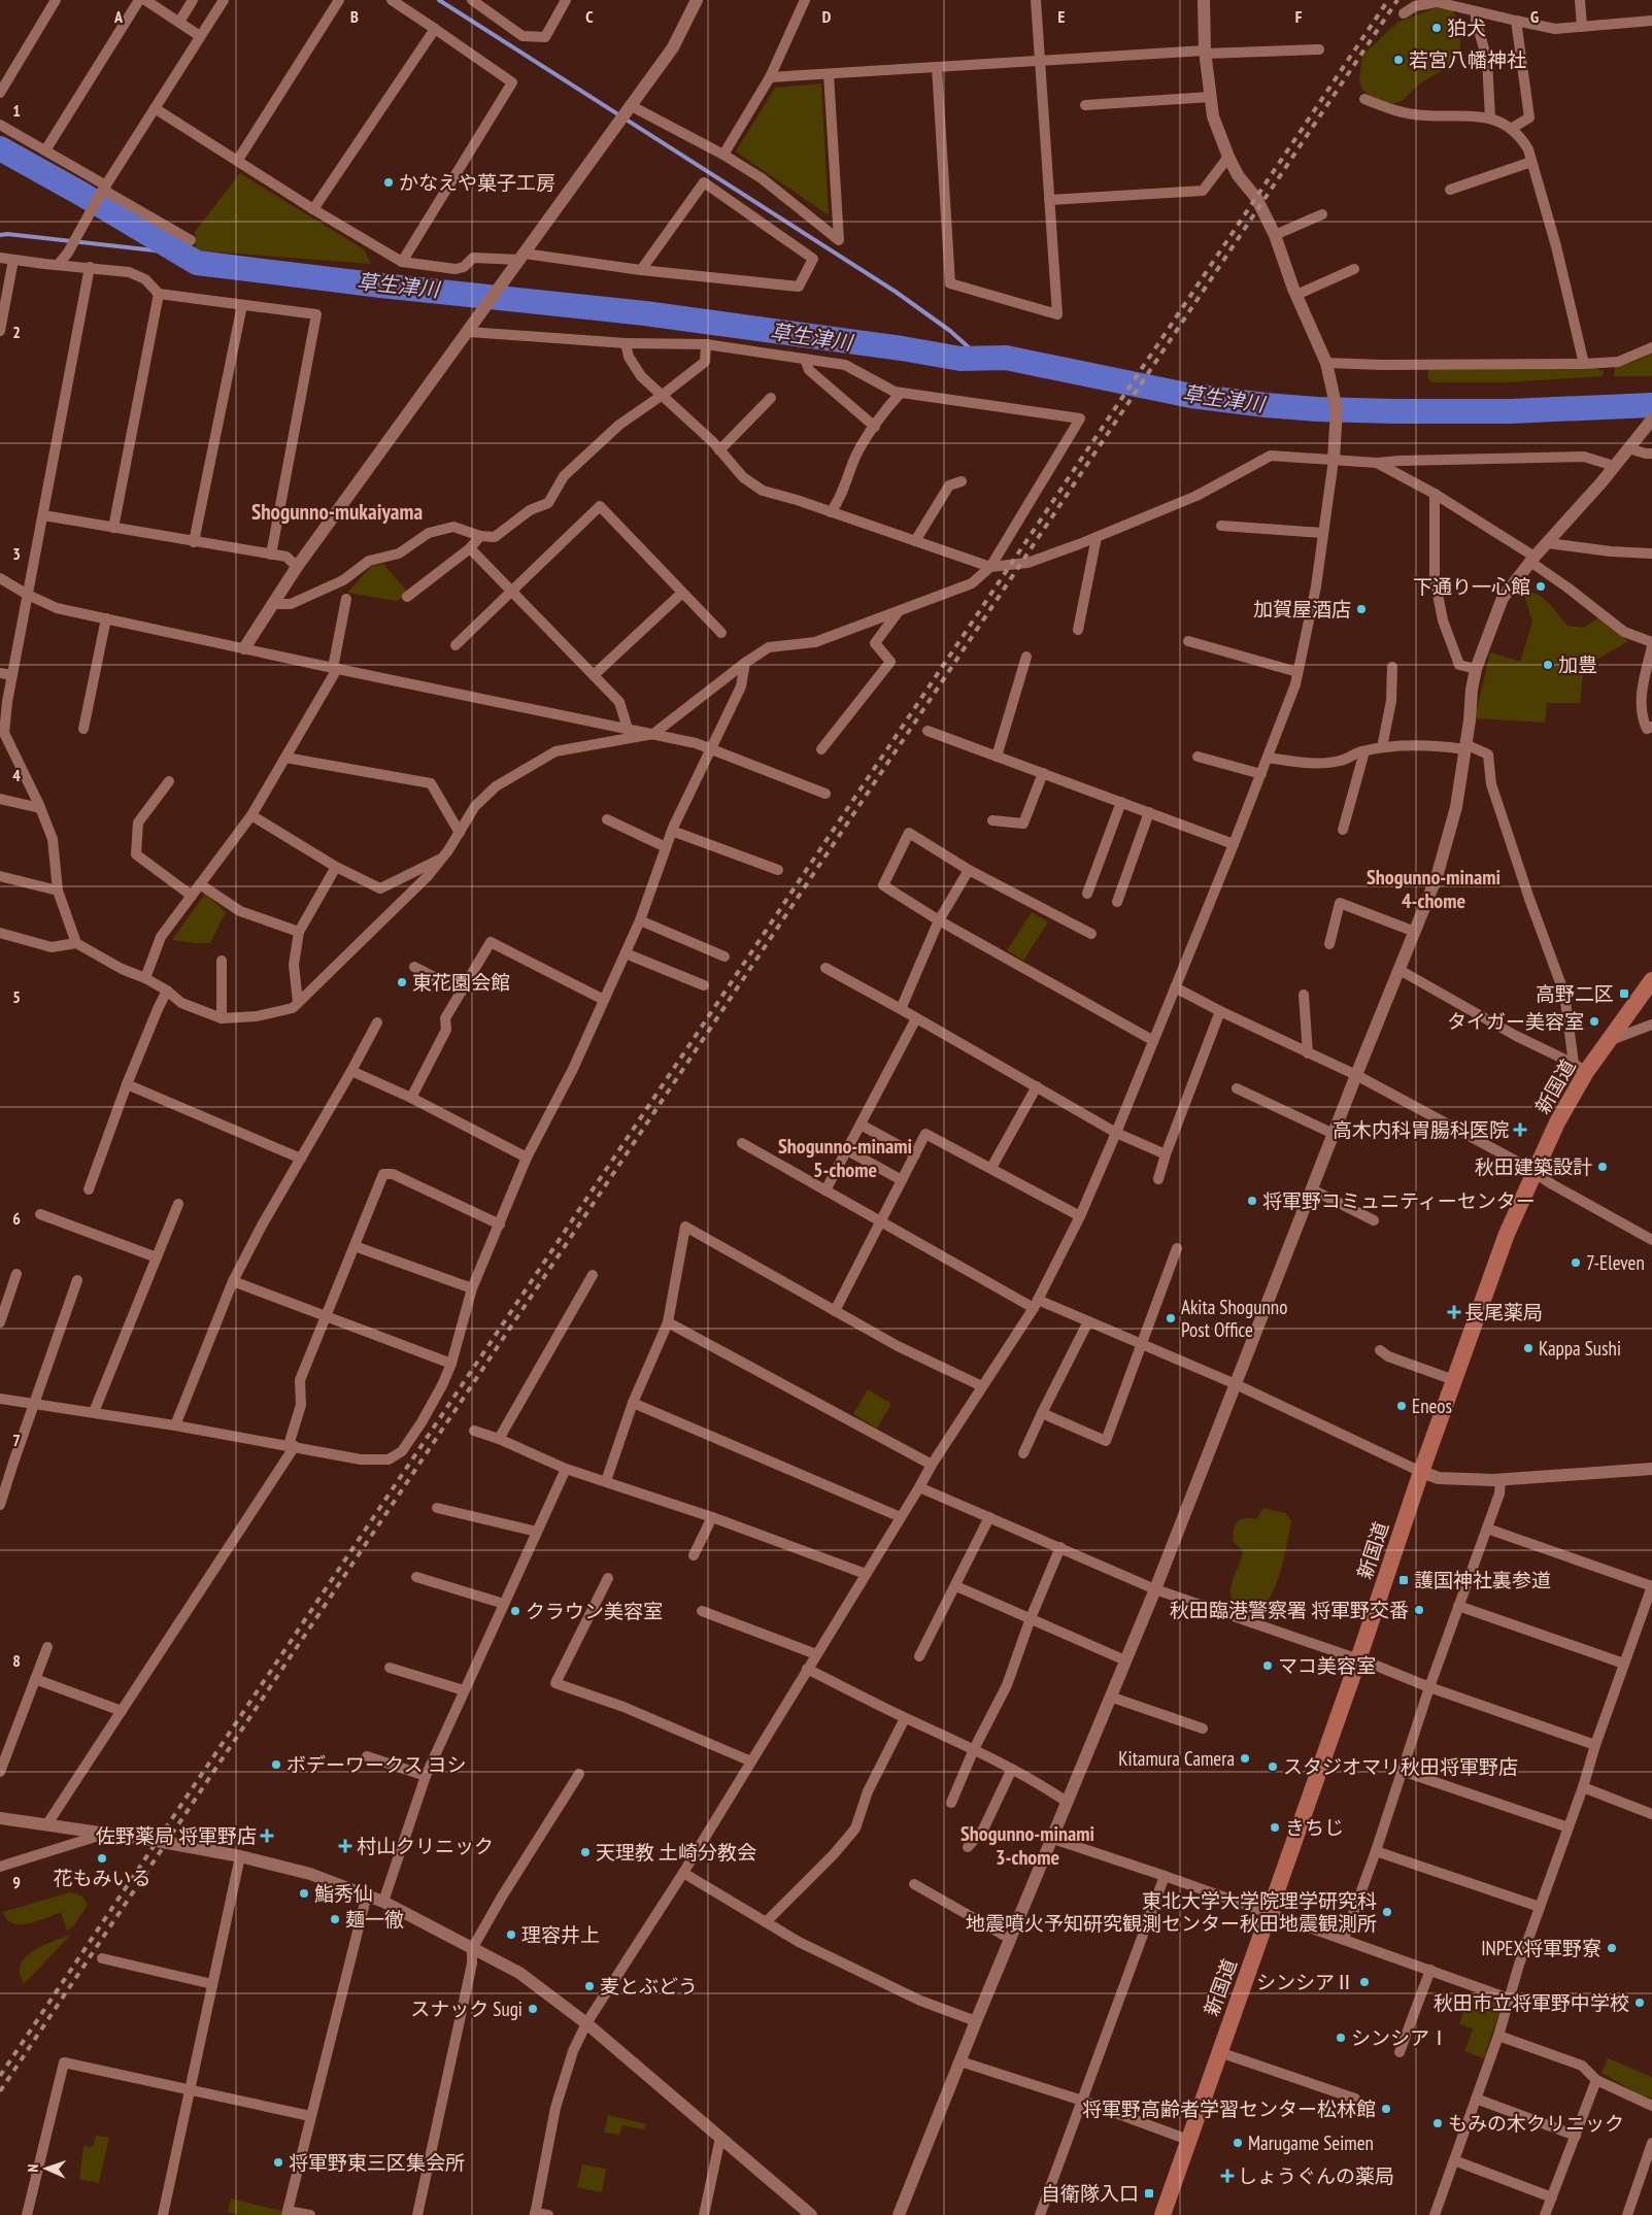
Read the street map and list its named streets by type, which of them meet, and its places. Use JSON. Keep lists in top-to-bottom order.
{
  "streets": {
    "main road": ["新国道"]
  },
  "districts": [
    "Shogunno-mukaiyama",
    "Shogunno-minami 4-chome",
    "Shogunno-minami 5-chome",
    "Shogunno-minami 3-chome"
  ],
  "water": ["草生津川"],
  "places": {
    "other": [
      "狛犬",
      "若宮八幡神社",
      "かなえや菓子工房",
      "下通り一心館",
      "加賀屋酒店",
      "加豊",
      "東花園会館",
      "タイガー美容室",
      "秋田建築設計",
      "将軍野コミュニティーセンター",
      "7-Eleven",
      "Akita Shogunno Post Office",
      "Kappa Sushi",
      "Eneos",
      "秋田臨港警察署 将軍野交番",
      "クラウン美容室",
      "マコ美容室",
      "Kitamura Camera",
      "ボデーワークス ヨシ",
      "スタジオマリ秋田将軍野店",
      "きちじ",
      "天理教 土崎分教会",
      "花もみいる",
      "鮨秀仙",
      "東北大学大学院理学研究科 地震噴火予知研究観測センター秋田地震観測所",
      "麺一徹",
      "理容井上",
      "INPEX将軍野寮",
      "シンシアⅡ",
      "麦とぶどう",
      "秋田市立将軍野中学校",
      "スナック Sugi",
      "シンシアⅠ",
      "将軍野高齢者学習センター松林館",
      "もみの木クリニック",
      "Marugame Seimen",
      "将軍野東三区集会所"
    ],
    "transit": ["高野二区", "護国神社裏参道", "自衛隊入口"],
    "health": [
      "高木内科胃腸科医院",
      "長尾薬局",
      "佐野薬局 将軍野店",
      "村山クリニック",
      "しょうぐんの薬局"
    ]
  },
  "north": "left",
  "grid": {
    "columns": [
      "A",
      "B",
      "C",
      "D",
      "E",
      "F",
      "G"
    ],
    "rows": [
      "1",
      "2",
      "3",
      "4",
      "5",
      "6",
      "7",
      "8",
      "9"
    ]
  }
}
